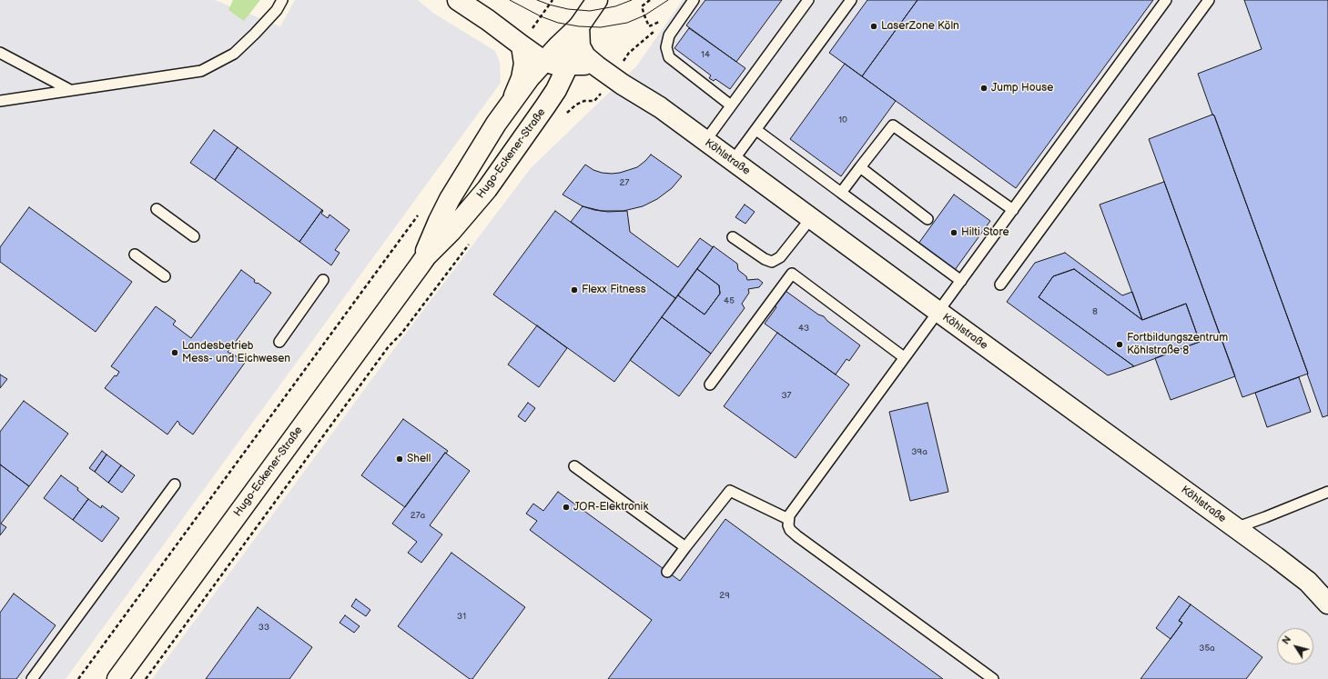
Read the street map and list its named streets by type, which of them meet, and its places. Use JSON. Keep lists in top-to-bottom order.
{
  "streets": {
    "street": ["Hugo-Eckener-Straße", "Köhlstraße"]
  },
  "crossings": [
    ["Hugo-Eckener-Straße", "Köhlstraße"]
  ],
  "places": [
    "LaserZone Köln",
    "Jump House",
    "Hilti Store",
    "Flexx Fitness",
    "Fortbildungszentrum Köhlstraße 8",
    "Landesbetrieb Mess- und Eichwesen",
    "Shell",
    "JOR-Elektronik"
  ],
  "house_numbers": [
    "14",
    "10",
    "27",
    "45",
    "8",
    "43",
    "37",
    "39a",
    "27a",
    "29",
    "31",
    "33",
    "35a"
  ],
  "north": "top left"
}
